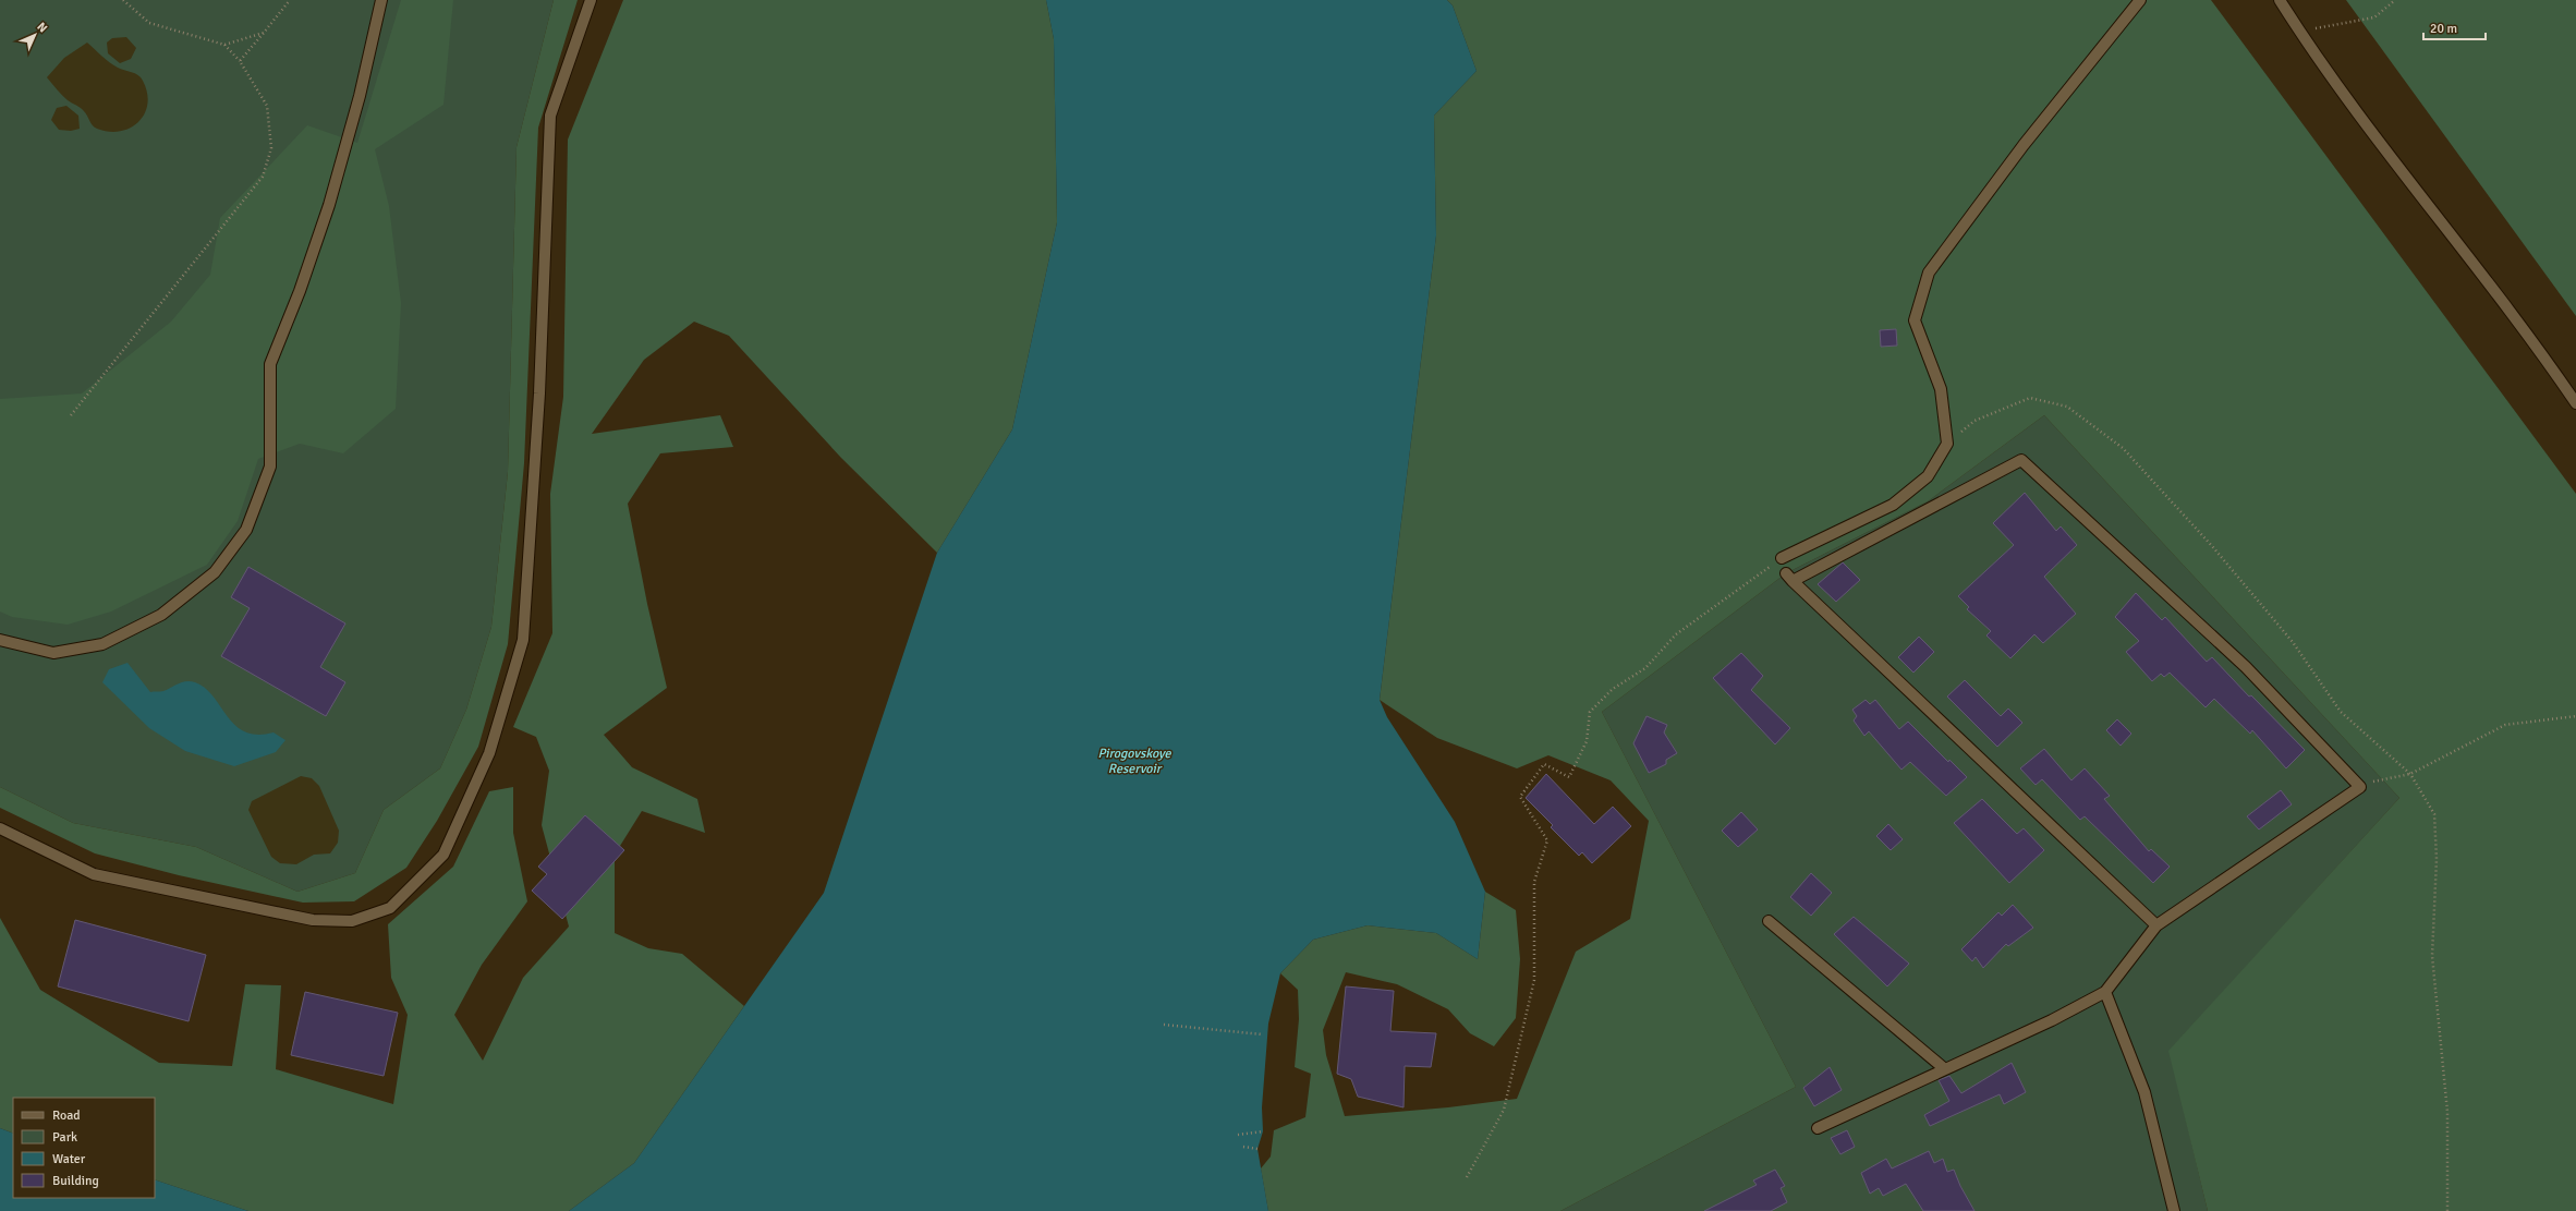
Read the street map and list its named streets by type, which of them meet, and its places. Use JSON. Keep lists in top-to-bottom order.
{
  "water": ["Pirogovskoye Reservoir"],
  "legend": [
    "Road",
    "Park",
    "Water",
    "Building"
  ],
  "scale_bar": "20 m",
  "north": "top right"
}
